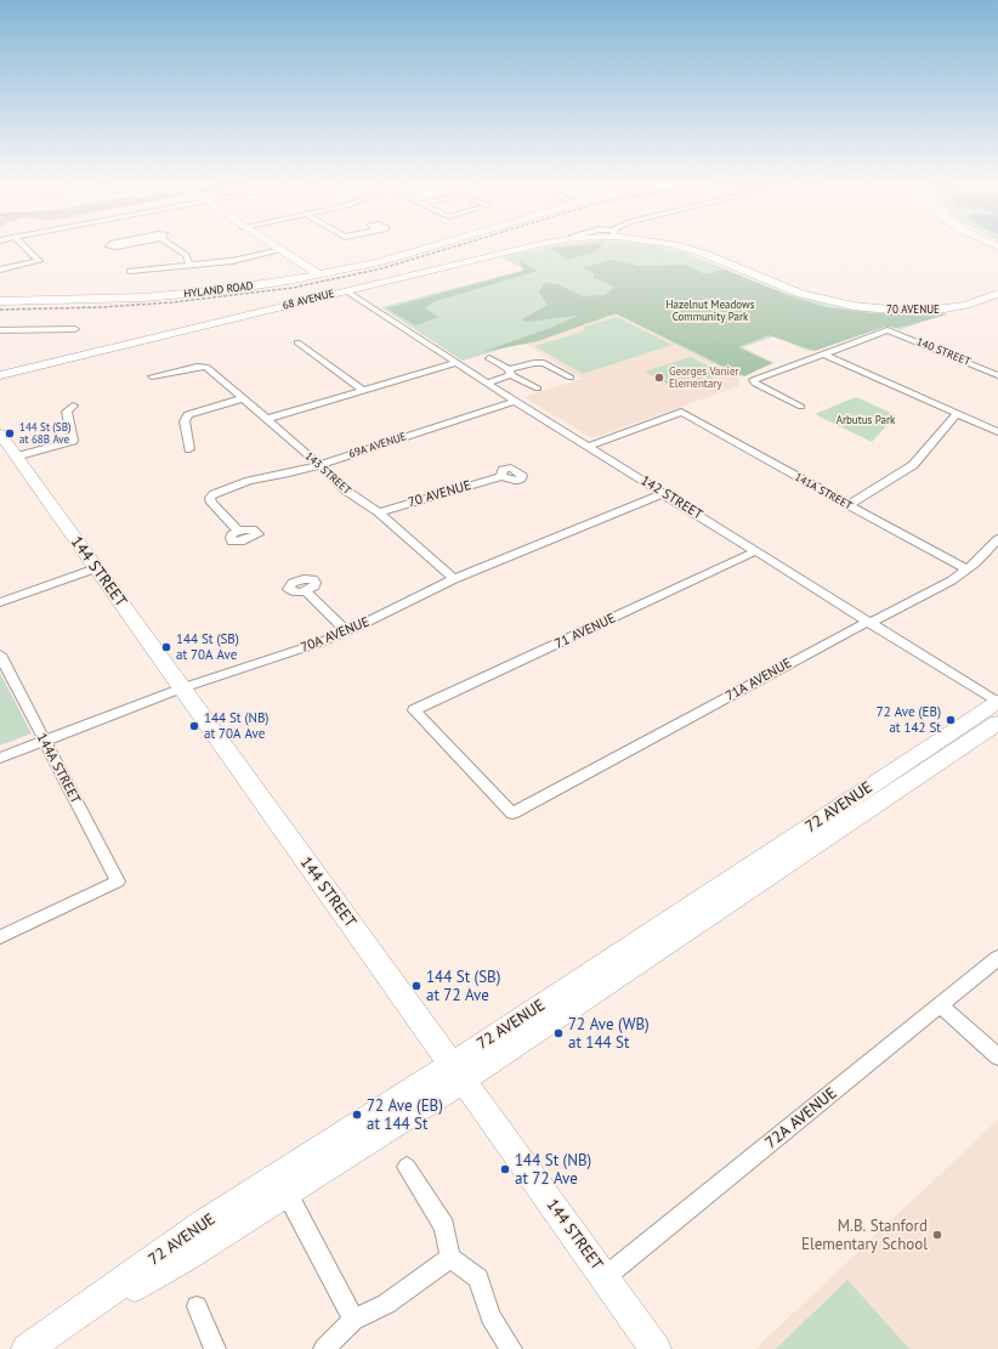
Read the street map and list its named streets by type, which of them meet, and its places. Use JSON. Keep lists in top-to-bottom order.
{
  "streets": {
    "street": [
      "HYLAND ROAD",
      "68 AVENUE",
      "70 AVENUE",
      "140 STREET",
      "69A AVENUE",
      "143 STREET",
      "141A STREET",
      "142 STREET",
      "144 STREET",
      "71 AVENUE",
      "70A AVENUE",
      "71A AVENUE",
      "144A STREET",
      "72 AVENUE",
      "72A AVENUE"
    ]
  },
  "crossings": [
    ["68 AVENUE", "142 STREET"],
    ["70 AVENUE", "140 STREET"],
    ["70 AVENUE", "143 STREET"],
    ["69A AVENUE", "143 STREET"],
    ["69A AVENUE", "142 STREET"],
    ["143 STREET", "70A AVENUE"],
    ["141A STREET", "142 STREET"],
    ["141A STREET", "71A AVENUE"],
    ["142 STREET", "71 AVENUE"],
    ["142 STREET", "70A AVENUE"],
    ["142 STREET", "71A AVENUE"],
    ["142 STREET", "72 AVENUE"],
    ["144 STREET", "70A AVENUE"],
    ["144 STREET", "72 AVENUE"],
    ["144 STREET", "72A AVENUE"],
    ["71 AVENUE", "71A AVENUE"],
    ["70A AVENUE", "144A STREET"]
  ],
  "parks": ["Hazelnut Meadows Community Park", "Arbutus Park"],
  "places": [
    "Georges Vanier Elementary",
    "144 St (SB) at 68B Ave",
    "144 St (SB) at 70A Ave",
    "72 Ave (EB) at 142 St",
    "144 St (NB) at 70A Ave",
    "144 St (SB) at 72 Ave",
    "72 Ave (WB) at 144 St",
    "72 Ave (EB) at 144 St",
    "144 St (NB) at 72 Ave",
    "M.B. Stanford Elementary School"
  ]
}
